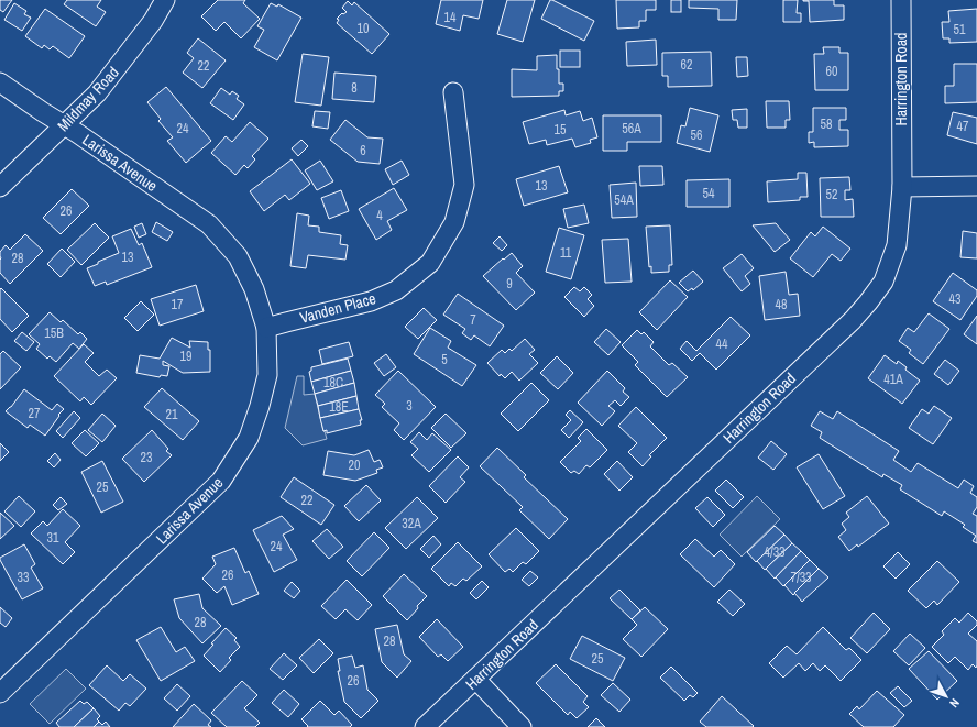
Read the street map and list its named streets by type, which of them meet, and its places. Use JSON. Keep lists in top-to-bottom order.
{
  "streets": {
    "street": [
      "Harrington Road",
      "Mildmay Road",
      "Larissa Avenue",
      "Vanden Place"
    ]
  },
  "crossings": [
    ["Mildmay Road", "Larissa Avenue"],
    ["Larissa Avenue", "Vanden Place"]
  ],
  "house_numbers": [
    "14",
    "10",
    "51",
    "62",
    "22",
    "60",
    "8",
    "58",
    "47",
    "24",
    "56A",
    "15",
    "56",
    "6",
    "13",
    "54",
    "52",
    "54A",
    "26",
    "4",
    "11",
    "13",
    "28",
    "9",
    "43",
    "17",
    "48",
    "7",
    "15B",
    "44",
    "19",
    "5",
    "41A",
    "18C",
    "3",
    "18E",
    "27",
    "21",
    "23",
    "20",
    "25",
    "22",
    "32A",
    "31",
    "24",
    "4/33",
    "26",
    "33",
    "7/33",
    "28",
    "28",
    "25",
    "26"
  ],
  "north": "bottom right"
}
